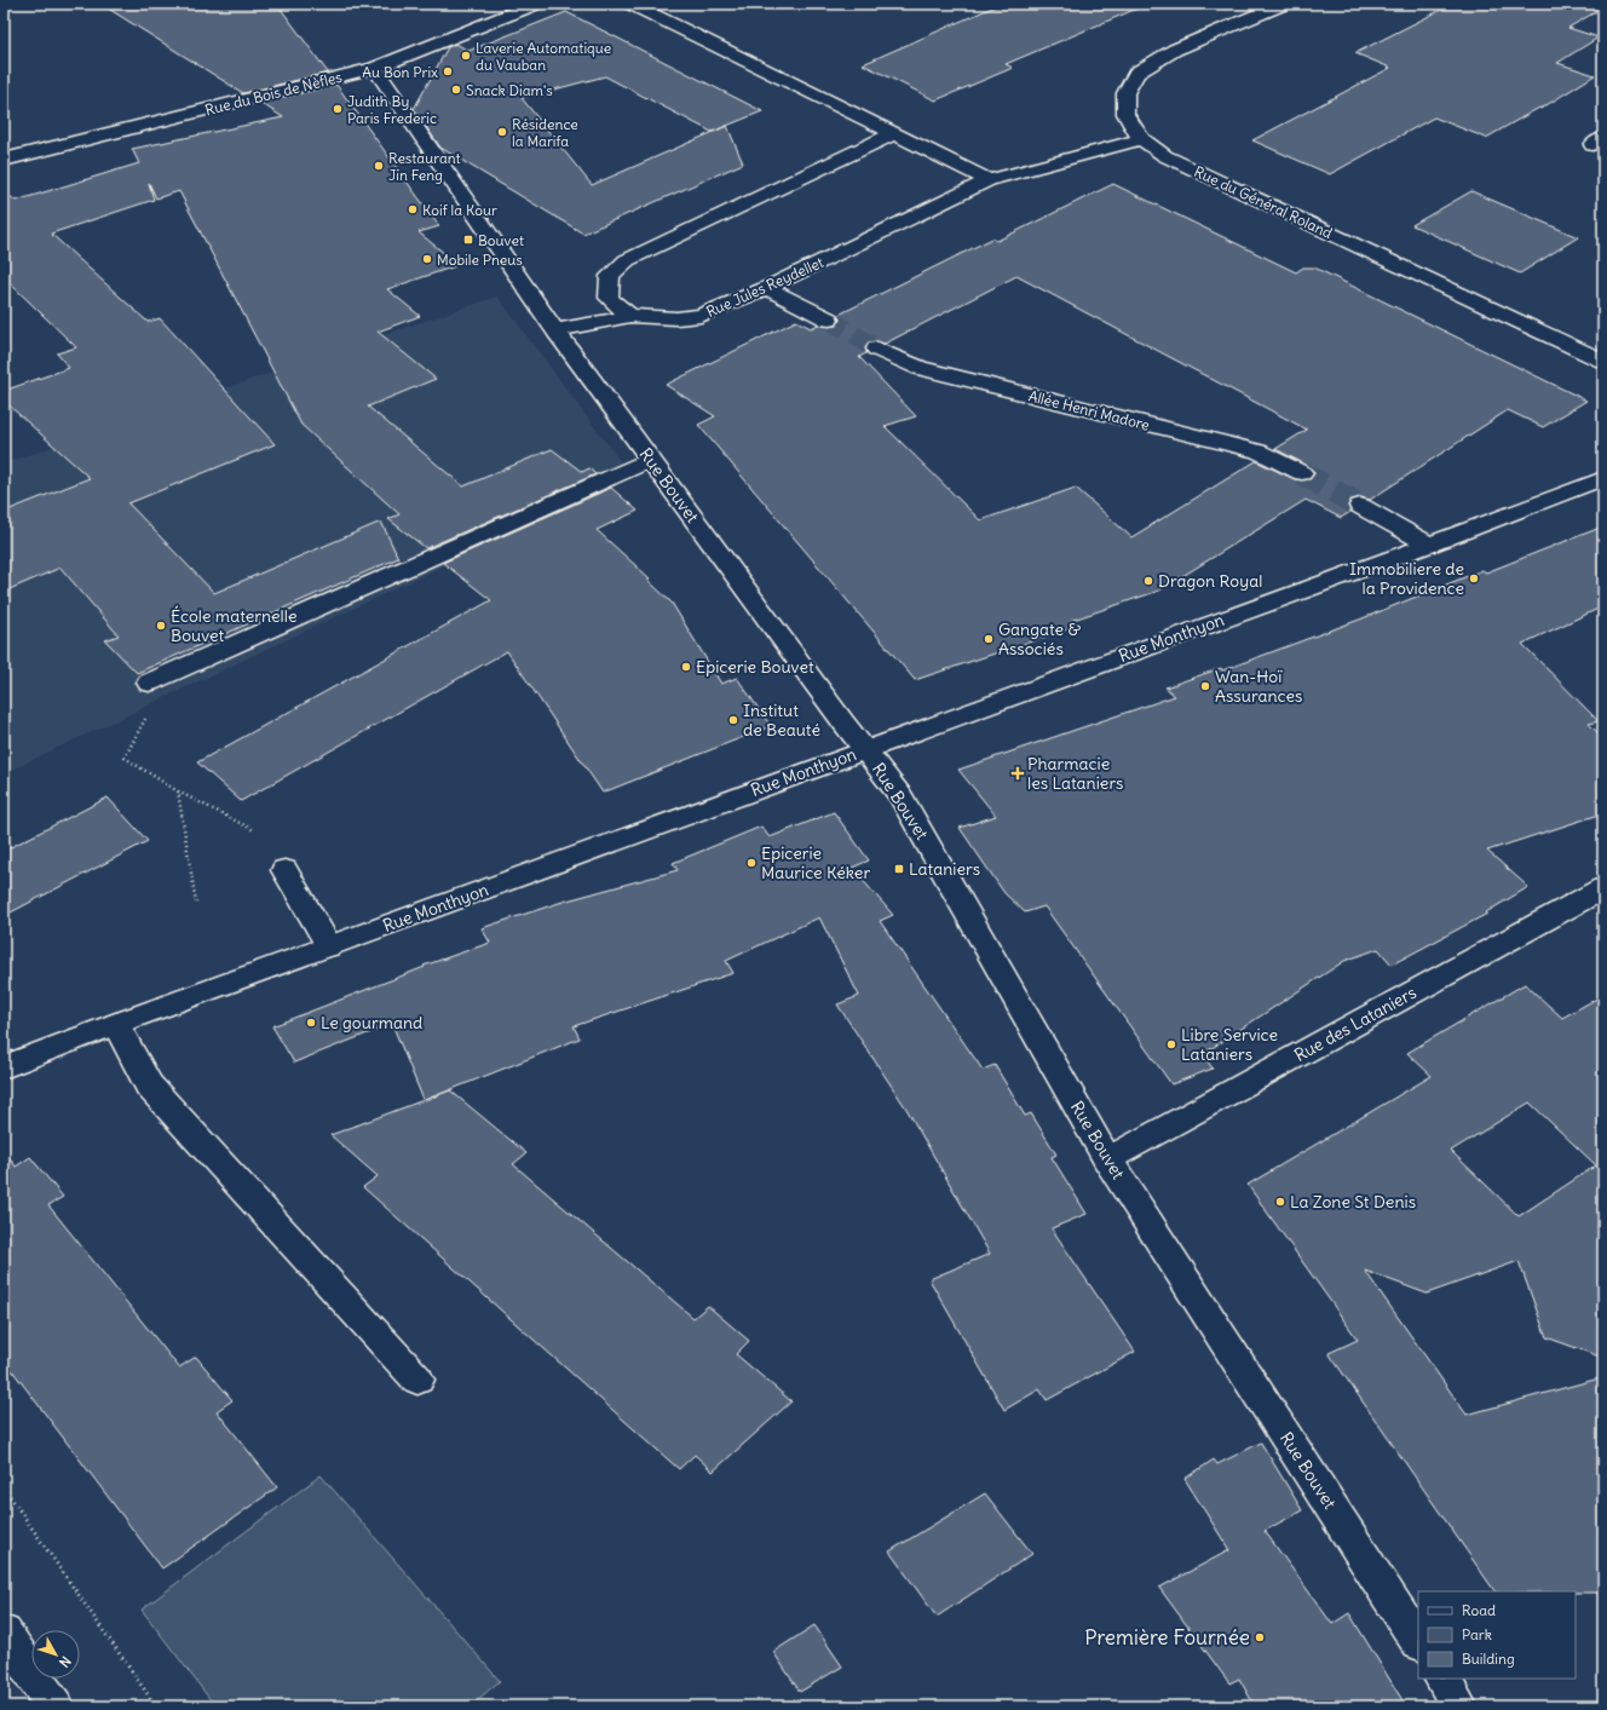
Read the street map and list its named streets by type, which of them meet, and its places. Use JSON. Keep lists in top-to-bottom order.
{
  "streets": {
    "street": [
      "Rue du Bois de Nèfles",
      "Rue du Général Roland",
      "Rue Jules Reydellet",
      "Allée Henri Madore",
      "Rue Bouvet",
      "Rue Monthyon",
      "Rue des Lataniers"
    ]
  },
  "crossings": [
    ["Rue du Bois de Nèfles", "Rue Bouvet"],
    ["Rue du Général Roland", "Rue Jules Reydellet"],
    ["Rue Jules Reydellet", "Rue Bouvet"],
    ["Rue Bouvet", "Rue Monthyon"],
    ["Rue Bouvet", "Rue des Lataniers"]
  ],
  "places": {
    "other": [
      "Laverie Automatique du Vauban",
      "Au Bon Prix",
      "Snack Diam's",
      "Judith By Paris Frederic",
      "Résidence la Marifa",
      "Restaurant Jin Feng",
      "Koif la Kour",
      "Mobile Pneus",
      "Immobiliere de la Providence",
      "Dragon Royal",
      "École maternelle Bouvet",
      "Gangate & Associés",
      "Epicerie Bouvet",
      "Wan-Hoï Assurances",
      "Institut de Beauté",
      "Epicerie Maurice Kéker",
      "Le gourmand",
      "Libre Service Lataniers",
      "La Zone St Denis",
      "Première Fournée"
    ],
    "transit": ["Bouvet", "Lataniers"],
    "health": ["Pharmacie les Lataniers"]
  },
  "legend": ["Road", "Park", "Building"],
  "north": "bottom right"
}
